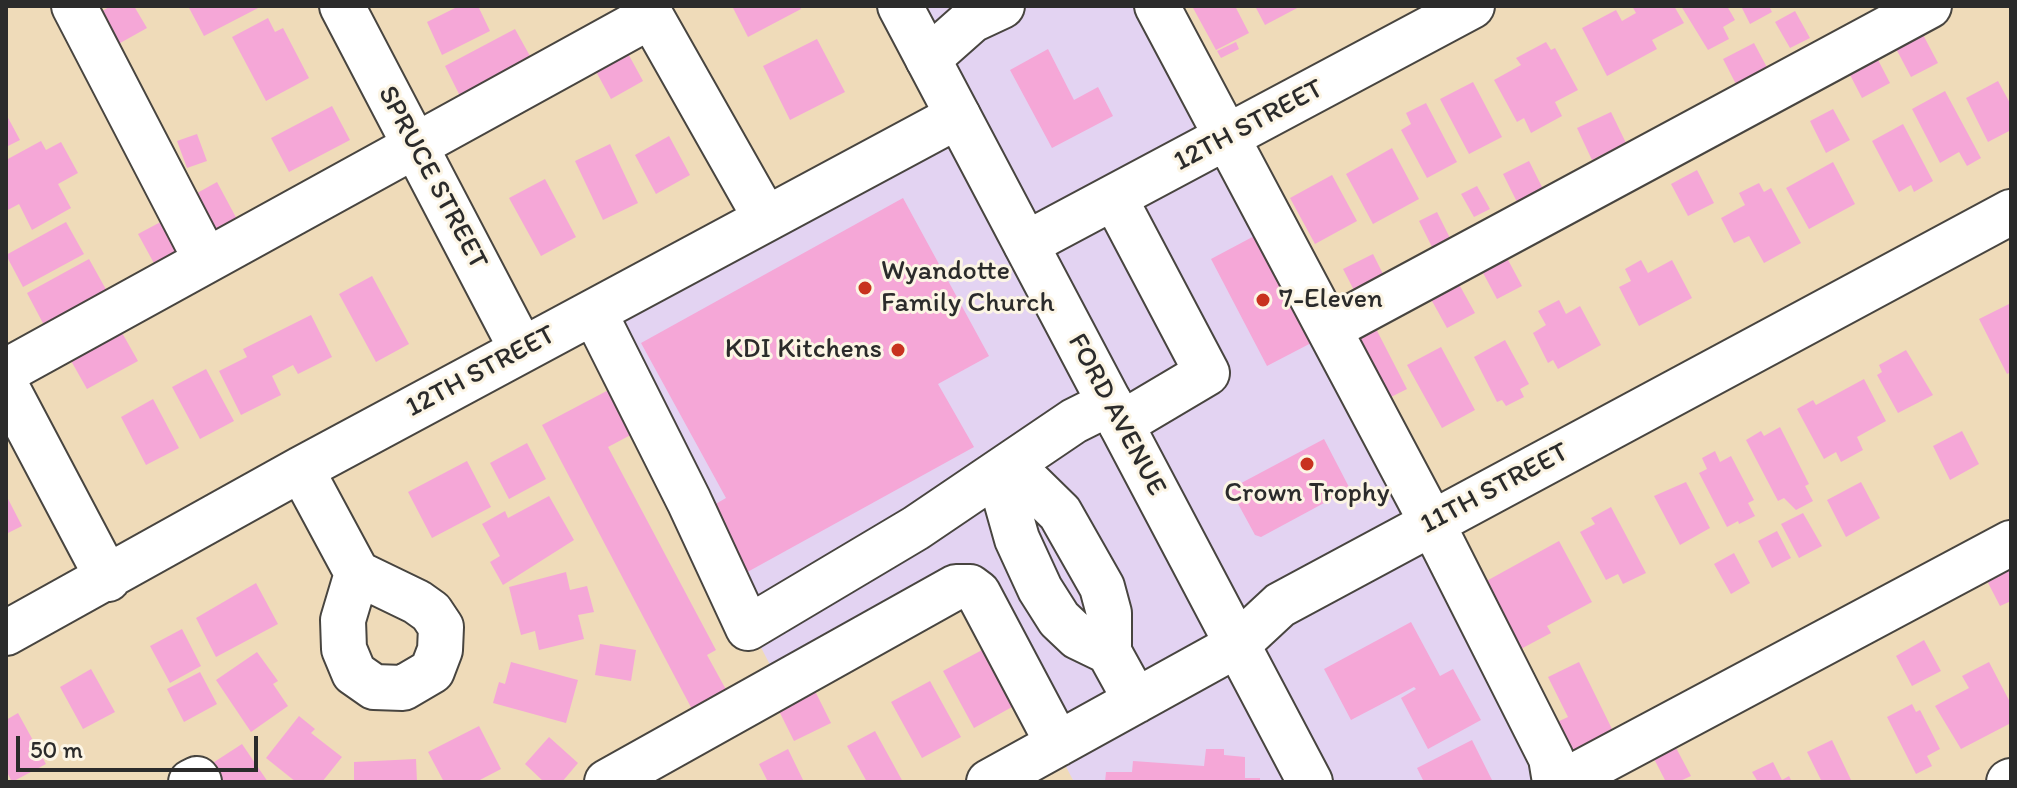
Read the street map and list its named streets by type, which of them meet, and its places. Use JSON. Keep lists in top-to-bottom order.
{
  "streets": {
    "street": [
      "12TH STREET",
      "SPRUCE STREET",
      "FORD AVENUE",
      "11TH STREET"
    ]
  },
  "crossings": [
    ["12TH STREET", "SPRUCE STREET"],
    ["12TH STREET", "FORD AVENUE"],
    ["FORD AVENUE", "11TH STREET"]
  ],
  "places": [
    "Wyandotte Family Church",
    "7-Eleven",
    "KDI Kitchens",
    "Crown Trophy"
  ],
  "scale_bar": "50 m"
}
